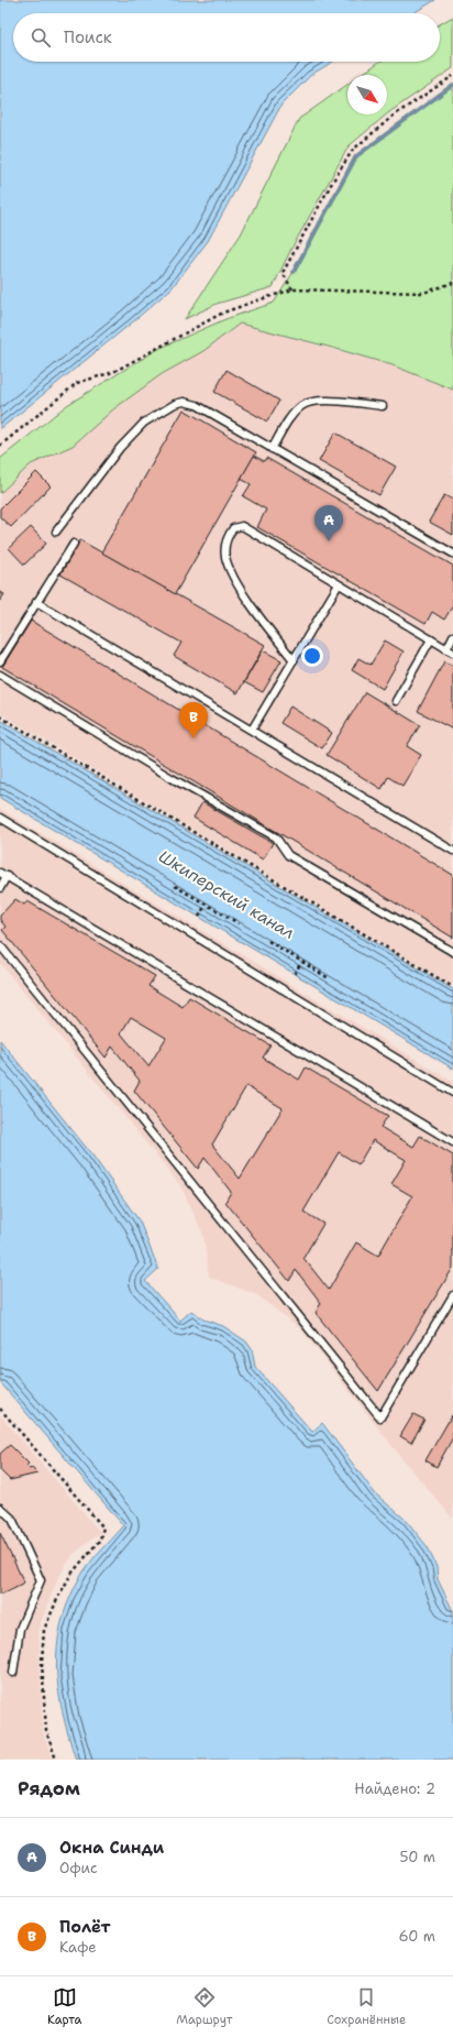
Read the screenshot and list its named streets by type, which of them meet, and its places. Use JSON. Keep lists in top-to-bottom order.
{
  "water": ["Шкиперский канал"],
  "north": "bottom right",
  "page": {
    "search": "Поиск",
    "pins": ["A", "B"],
    "heading": ["Рядом", "Найдено: 2"],
    "list": [
      {
        "mark": "A",
        "name": "Окна Синди",
        "note": "Офис",
        "value": "50 m"
      },
      {
        "mark": "B",
        "name": "Полёт",
        "note": "Кафе",
        "value": "60 m"
      }
    ],
    "nav": ["Карта", "Маршрут", "Сохранённые"]
  }
}
